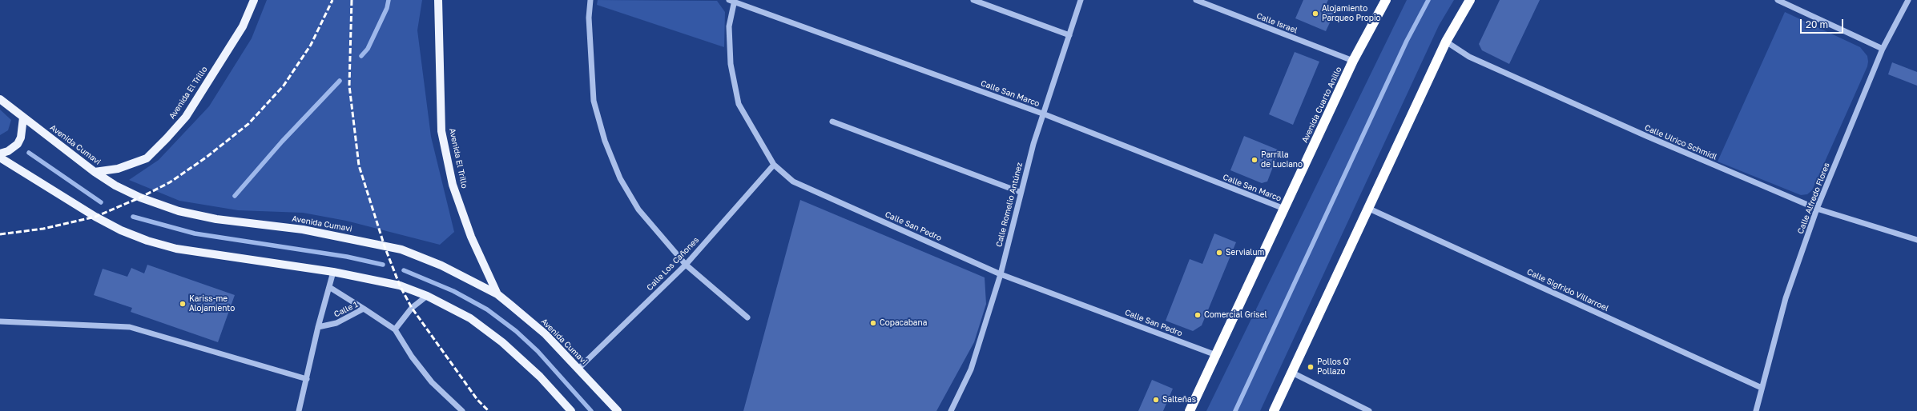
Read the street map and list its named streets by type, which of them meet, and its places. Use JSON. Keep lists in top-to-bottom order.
{
  "streets": {
    "highway": ["Avenida Cuarto Anillo"],
    "main road": ["Avenida El Trillo", "Avenida Cumavi"],
    "street": [
      "Calle Israel",
      "Calle San Marco",
      "Calle Ulrico Schmidl",
      "Calle Alfredo Flores",
      "Calle Romelio Antúnez",
      "Calle San Pedro",
      "Calle Los Cañones",
      "Calle Sigfrido Villarroel",
      "Calle 1"
    ]
  },
  "crossings": [
    ["Calle Israel", "Avenida Cuarto Anillo"],
    ["Avenida El Trillo", "Avenida Cumavi"],
    ["Calle San Marco", "Avenida Cuarto Anillo"],
    ["Calle San Marco", "Calle Romelio Antúnez"],
    ["Calle San Marco", "Calle San Pedro"],
    ["Avenida Cuarto Anillo", "Calle San Pedro"],
    ["Calle Ulrico Schmidl", "Calle Alfredo Flores"],
    ["Avenida Cumavi", "Calle Los Cañones"],
    ["Calle Alfredo Flores", "Calle Sigfrido Villarroel"],
    ["Calle Romelio Antúnez", "Calle San Pedro"],
    ["Calle San Pedro", "Calle Los Cañones"]
  ],
  "places": [
    "Alojamiento Parqueo Propio",
    "Parrilla de Luciano",
    "Servialum",
    "Kariss-me Alojamiento",
    "Comercial Grisel",
    "Copacabana",
    "Pollos Q' Pollazo",
    "Salteñas"
  ],
  "scale_bar": "20 m"
}
